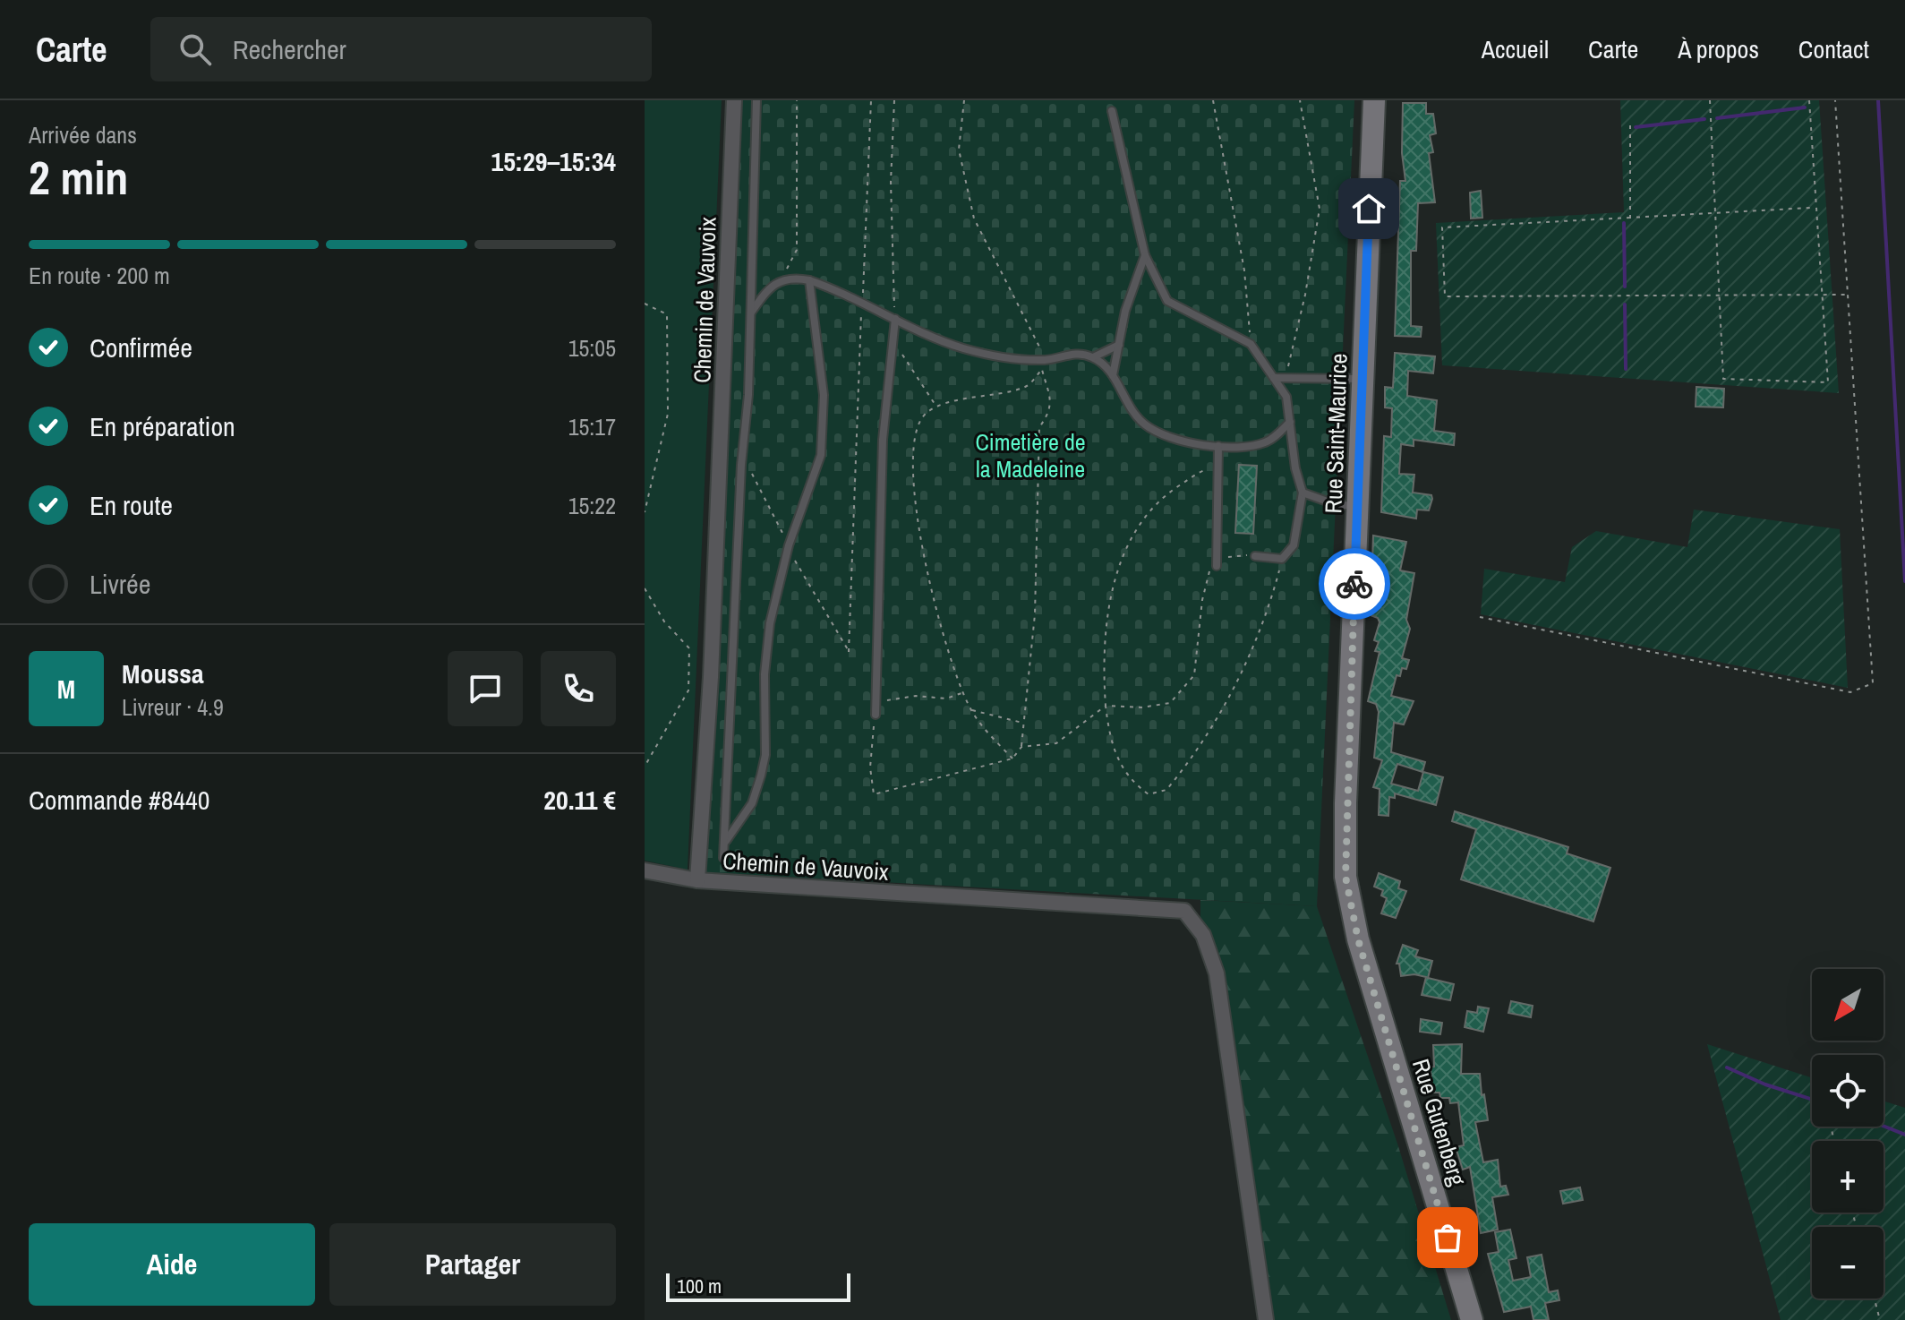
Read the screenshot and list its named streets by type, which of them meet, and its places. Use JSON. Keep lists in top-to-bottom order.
{
  "streets": {
    "street": ["Chemin de Vauvoix", "Rue Saint-Maurice", "Rue Gutenberg"]
  },
  "crossings": [
    ["Rue Saint-Maurice", "Rue Gutenberg"]
  ],
  "parks": ["Cimetière de la Madeleine"],
  "scale_bar": "100 m",
  "north": "bottom left",
  "page": {
    "header": "Carte",
    "search": "Rechercher",
    "nav": [
      "Accueil",
      "Carte",
      "À propos",
      "Contact"
    ],
    "heading": ["2 min", "Arrivée dans", "15:29–15:34"],
    "panel": [
      "Moussa",
      "Livreur · 4.9",
      "Commande #8440",
      "20.11 €"
    ],
    "bar": "En route · 200 m",
    "list": [
      ["Confirmée", "15:05"],
      ["En préparation", "15:17"],
      ["En route", "15:22"],
      "Livrée"
    ],
    "round": "M",
    "map_buttons": ["+", "−"],
    "buttons": ["Aide", "Partager"],
    "scale": "100 m"
  }
}
